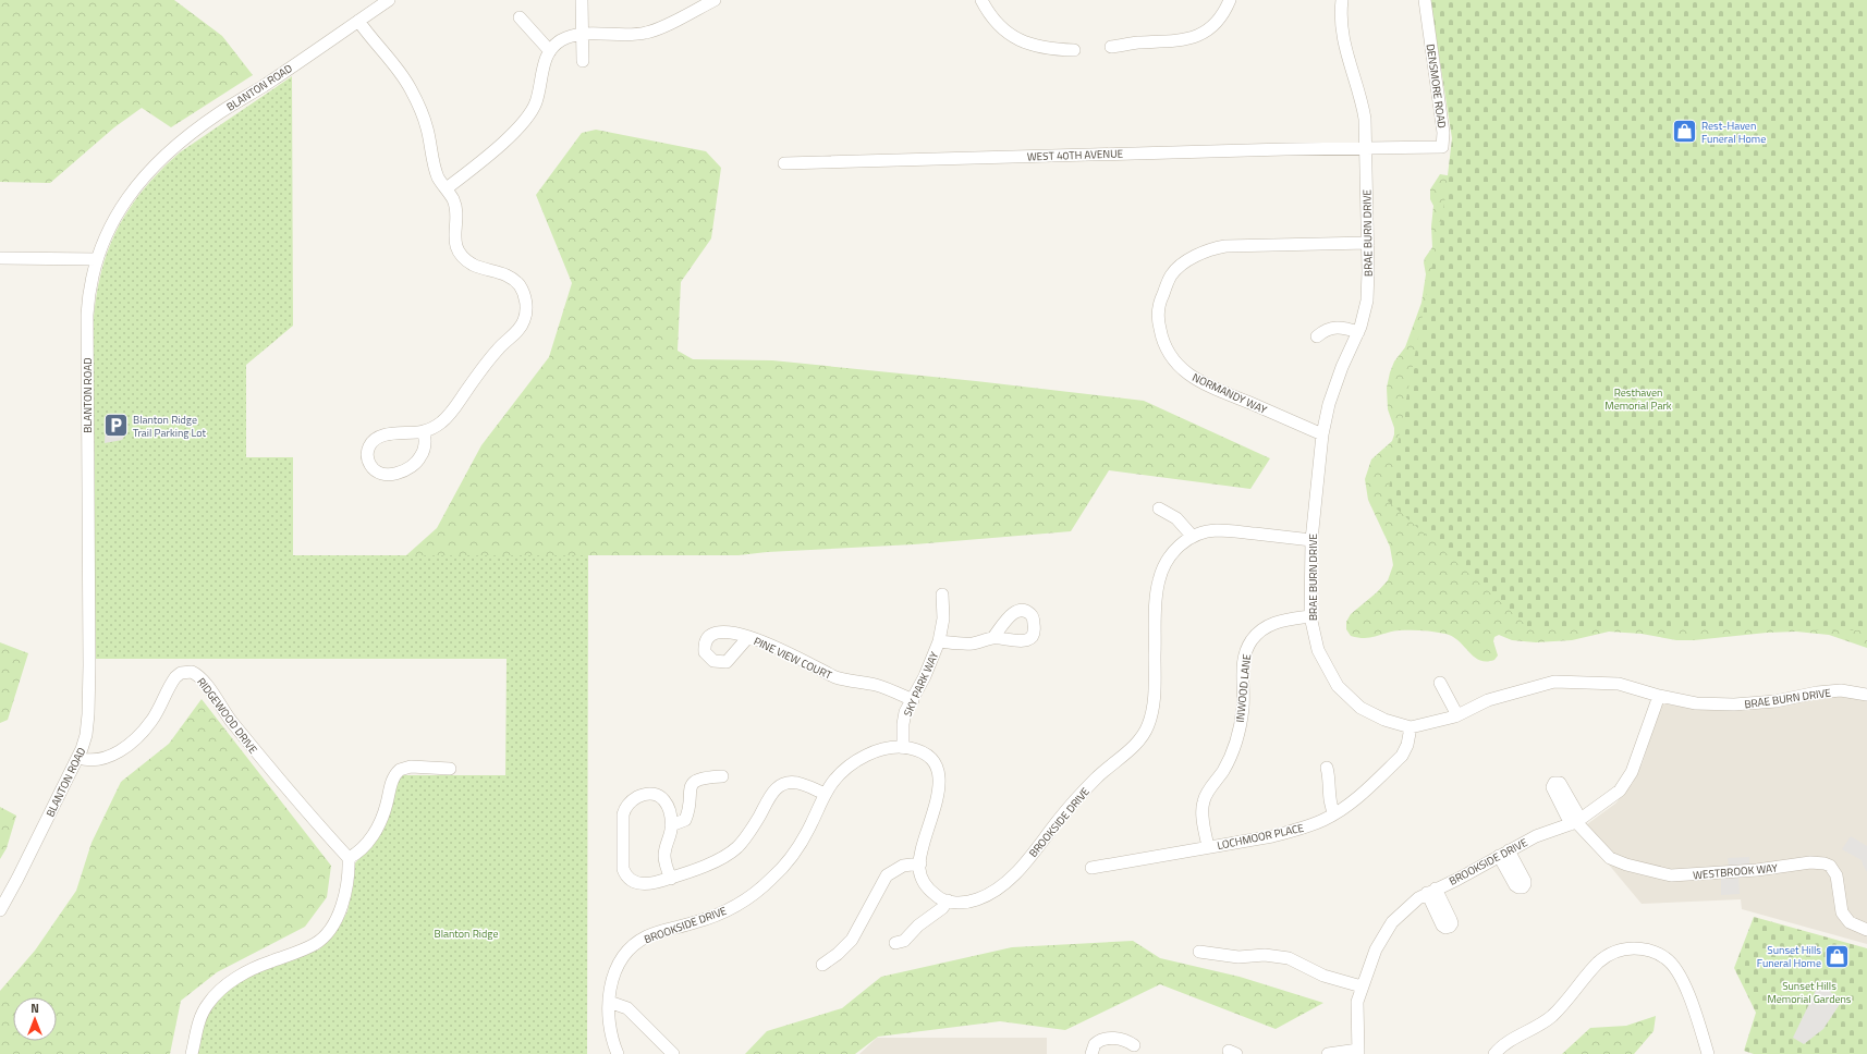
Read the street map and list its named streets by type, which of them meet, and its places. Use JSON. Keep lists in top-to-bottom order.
{
  "streets": {
    "street": [
      "DENSMORE ROAD",
      "BLANTON ROAD",
      "WEST 40TH AVENUE",
      "BRAE BURN DRIVE",
      "NORMANDY WAY",
      "PINE VIEW COURT",
      "SKY PARK WAY",
      "INWOOD LANE",
      "RIDGEWOOD DRIVE",
      "BROOKSIDE DRIVE",
      "LOCHMOOR PLACE",
      "WESTBROOK WAY"
    ]
  },
  "crossings": [
    ["DENSMORE ROAD", "WEST 40TH AVENUE"],
    ["DENSMORE ROAD", "BRAE BURN DRIVE"],
    ["BLANTON ROAD", "RIDGEWOOD DRIVE"],
    ["WEST 40TH AVENUE", "BRAE BURN DRIVE"],
    ["BRAE BURN DRIVE", "NORMANDY WAY"],
    ["BRAE BURN DRIVE", "INWOOD LANE"],
    ["BRAE BURN DRIVE", "BROOKSIDE DRIVE"],
    ["BRAE BURN DRIVE", "LOCHMOOR PLACE"],
    ["PINE VIEW COURT", "SKY PARK WAY"],
    ["SKY PARK WAY", "BROOKSIDE DRIVE"],
    ["INWOOD LANE", "LOCHMOOR PLACE"],
    ["BROOKSIDE DRIVE", "WESTBROOK WAY"]
  ],
  "parks": ["Resthaven Memorial Park", "Blanton Ridge", "Sunset Hills Memorial Gardens"],
  "places": {
    "shop": ["Rest-Haven Funeral Home", "Sunset Hills Funeral Home"],
    "parking": ["Blanton Ridge Trail Parking Lot"]
  },
  "north": "top"
}
